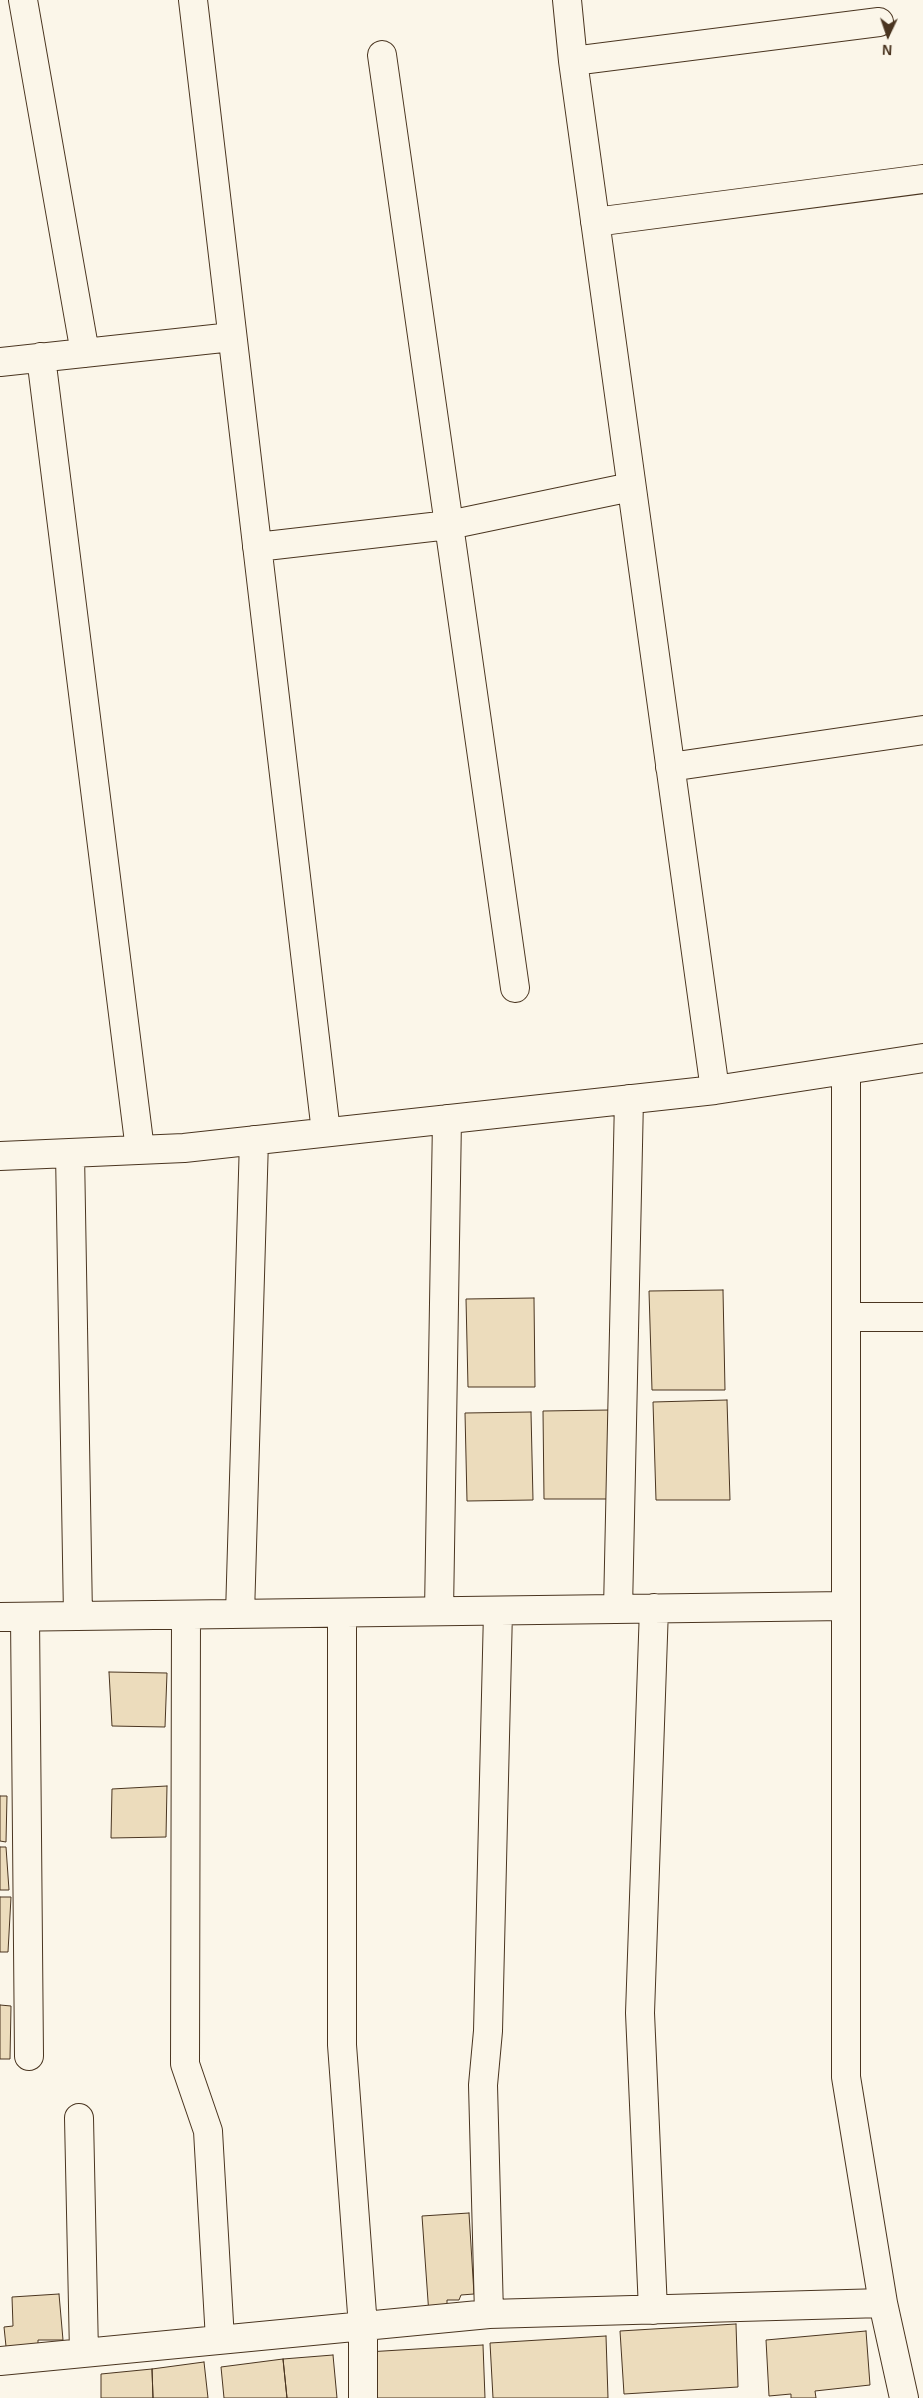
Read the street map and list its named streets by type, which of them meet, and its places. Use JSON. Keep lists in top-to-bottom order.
{
  "north": "bottom"
}
